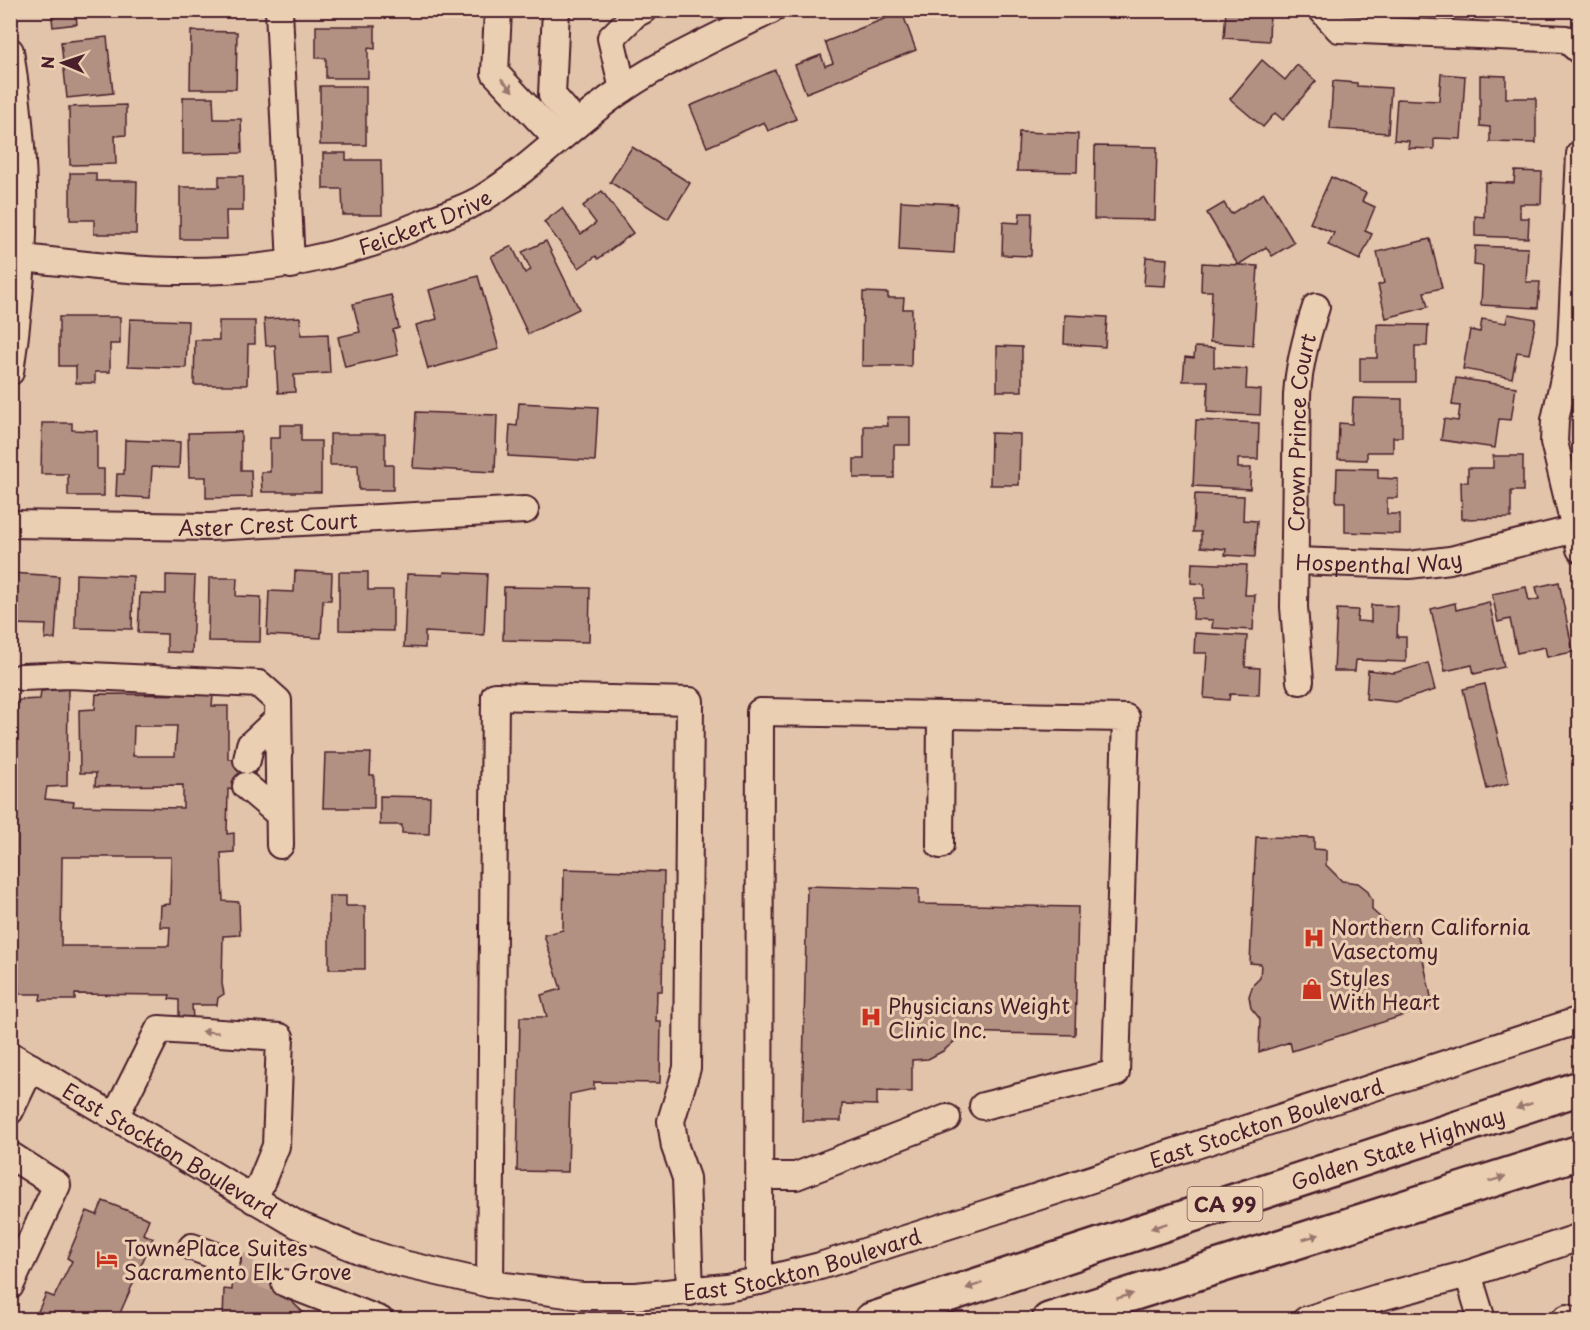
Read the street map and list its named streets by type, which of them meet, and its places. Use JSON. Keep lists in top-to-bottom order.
{
  "streets": {
    "highway": ["Golden State Highway", "CA 99"],
    "street": [
      "Feickert Drive",
      "Crown Prince Court",
      "Aster Crest Court",
      "Hospenthal Way",
      "East Stockton Boulevard"
    ]
  },
  "crossings": [
    ["Crown Prince Court", "Hospenthal Way"]
  ],
  "places": {
    "hospital": ["Northern California Vasectomy", "Physicians Weight Clinic Inc."],
    "shop": ["Styles With Heart"],
    "hotel": ["TownePlace Suites Sacramento Elk Grove"]
  },
  "north": "left"
}
